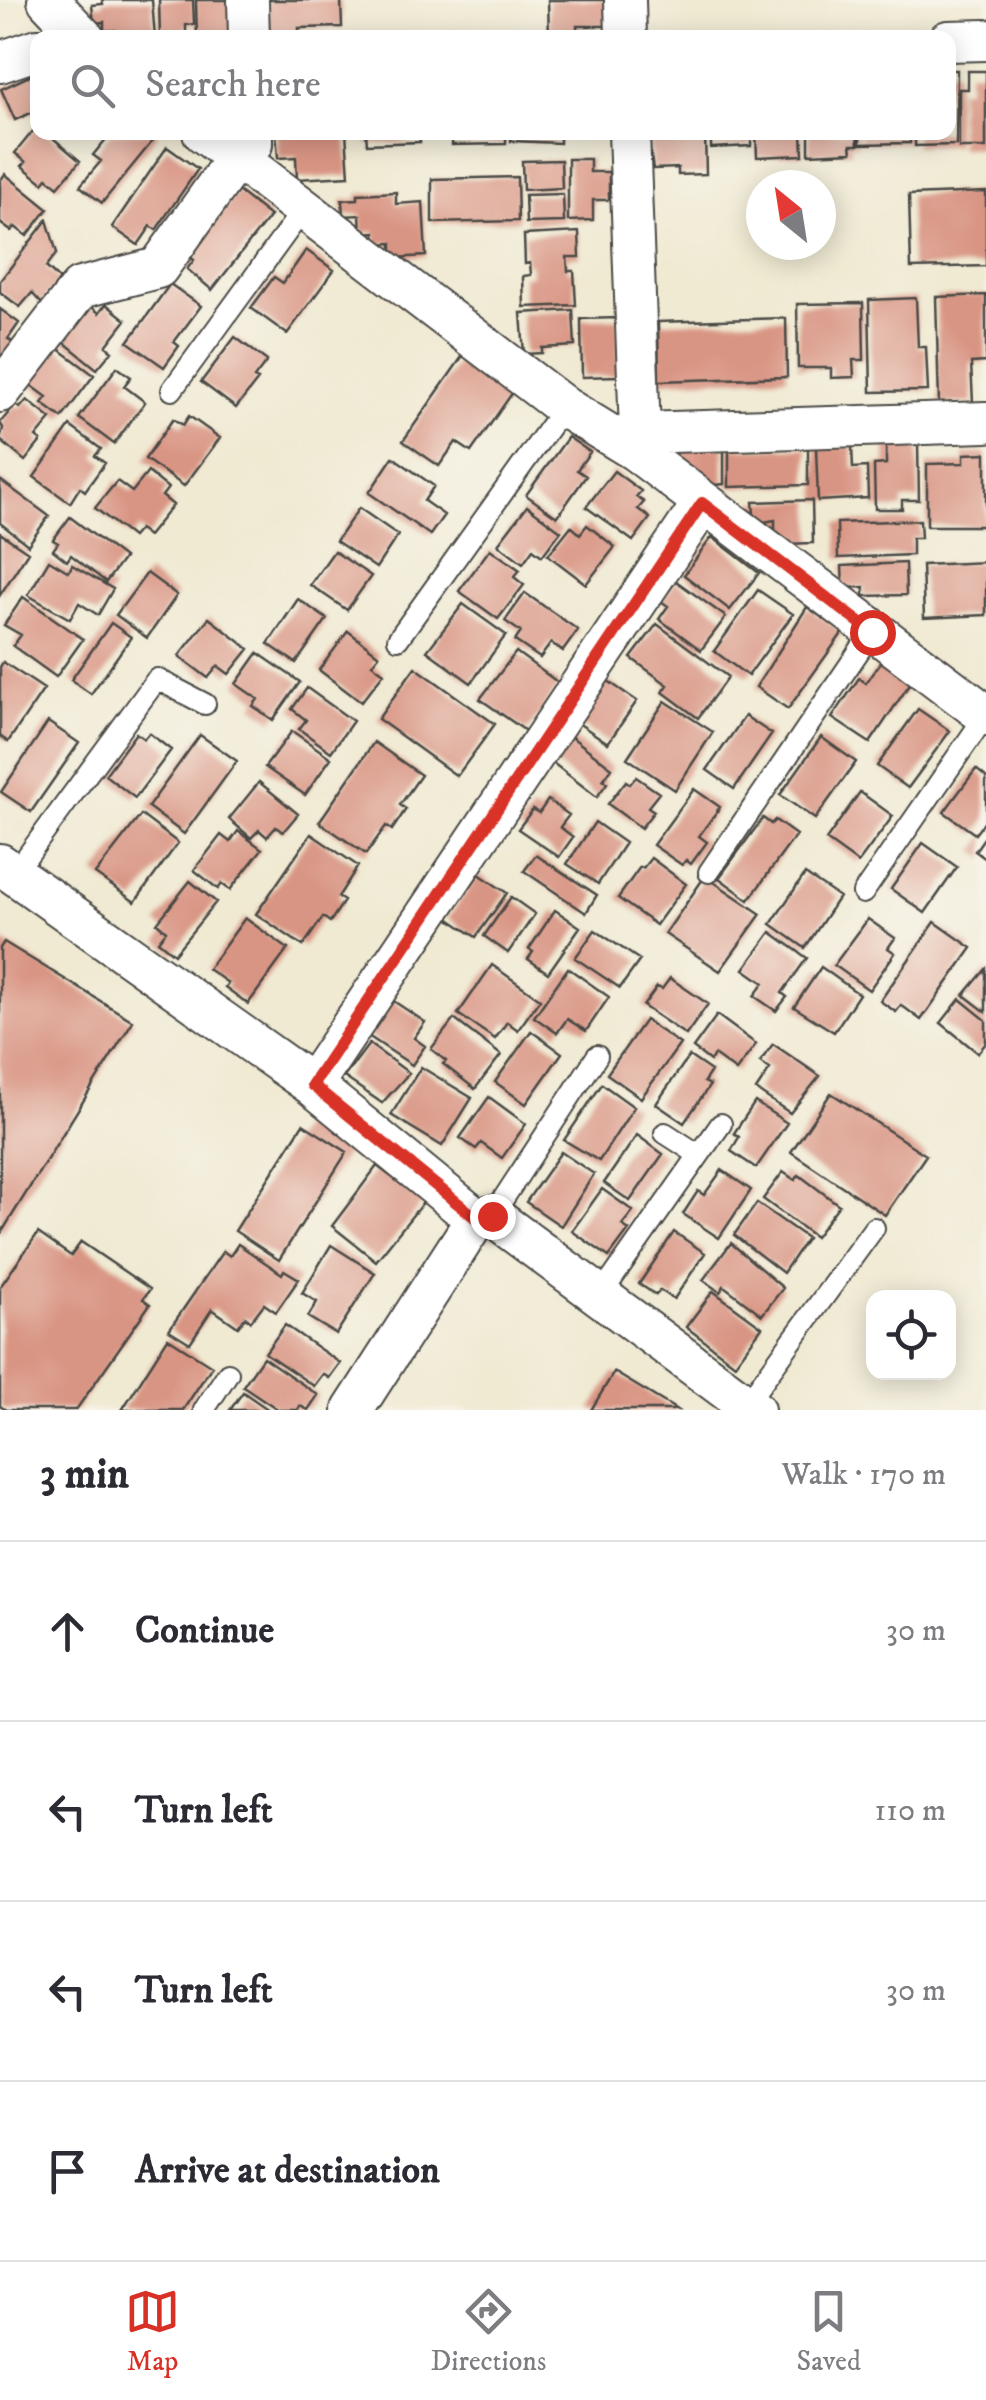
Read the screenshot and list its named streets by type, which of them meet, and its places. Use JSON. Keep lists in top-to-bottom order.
{
  "north": "top left",
  "page": {
    "search": "Search here",
    "heading": ["3 min", "Walk · 170 m"],
    "list": [
      ["Continue", "30 m"],
      ["Turn left", "110 m"],
      ["Turn left", "30 m"],
      "Arrive at destination"
    ],
    "nav": ["Map", "Directions", "Saved"]
  }
}
